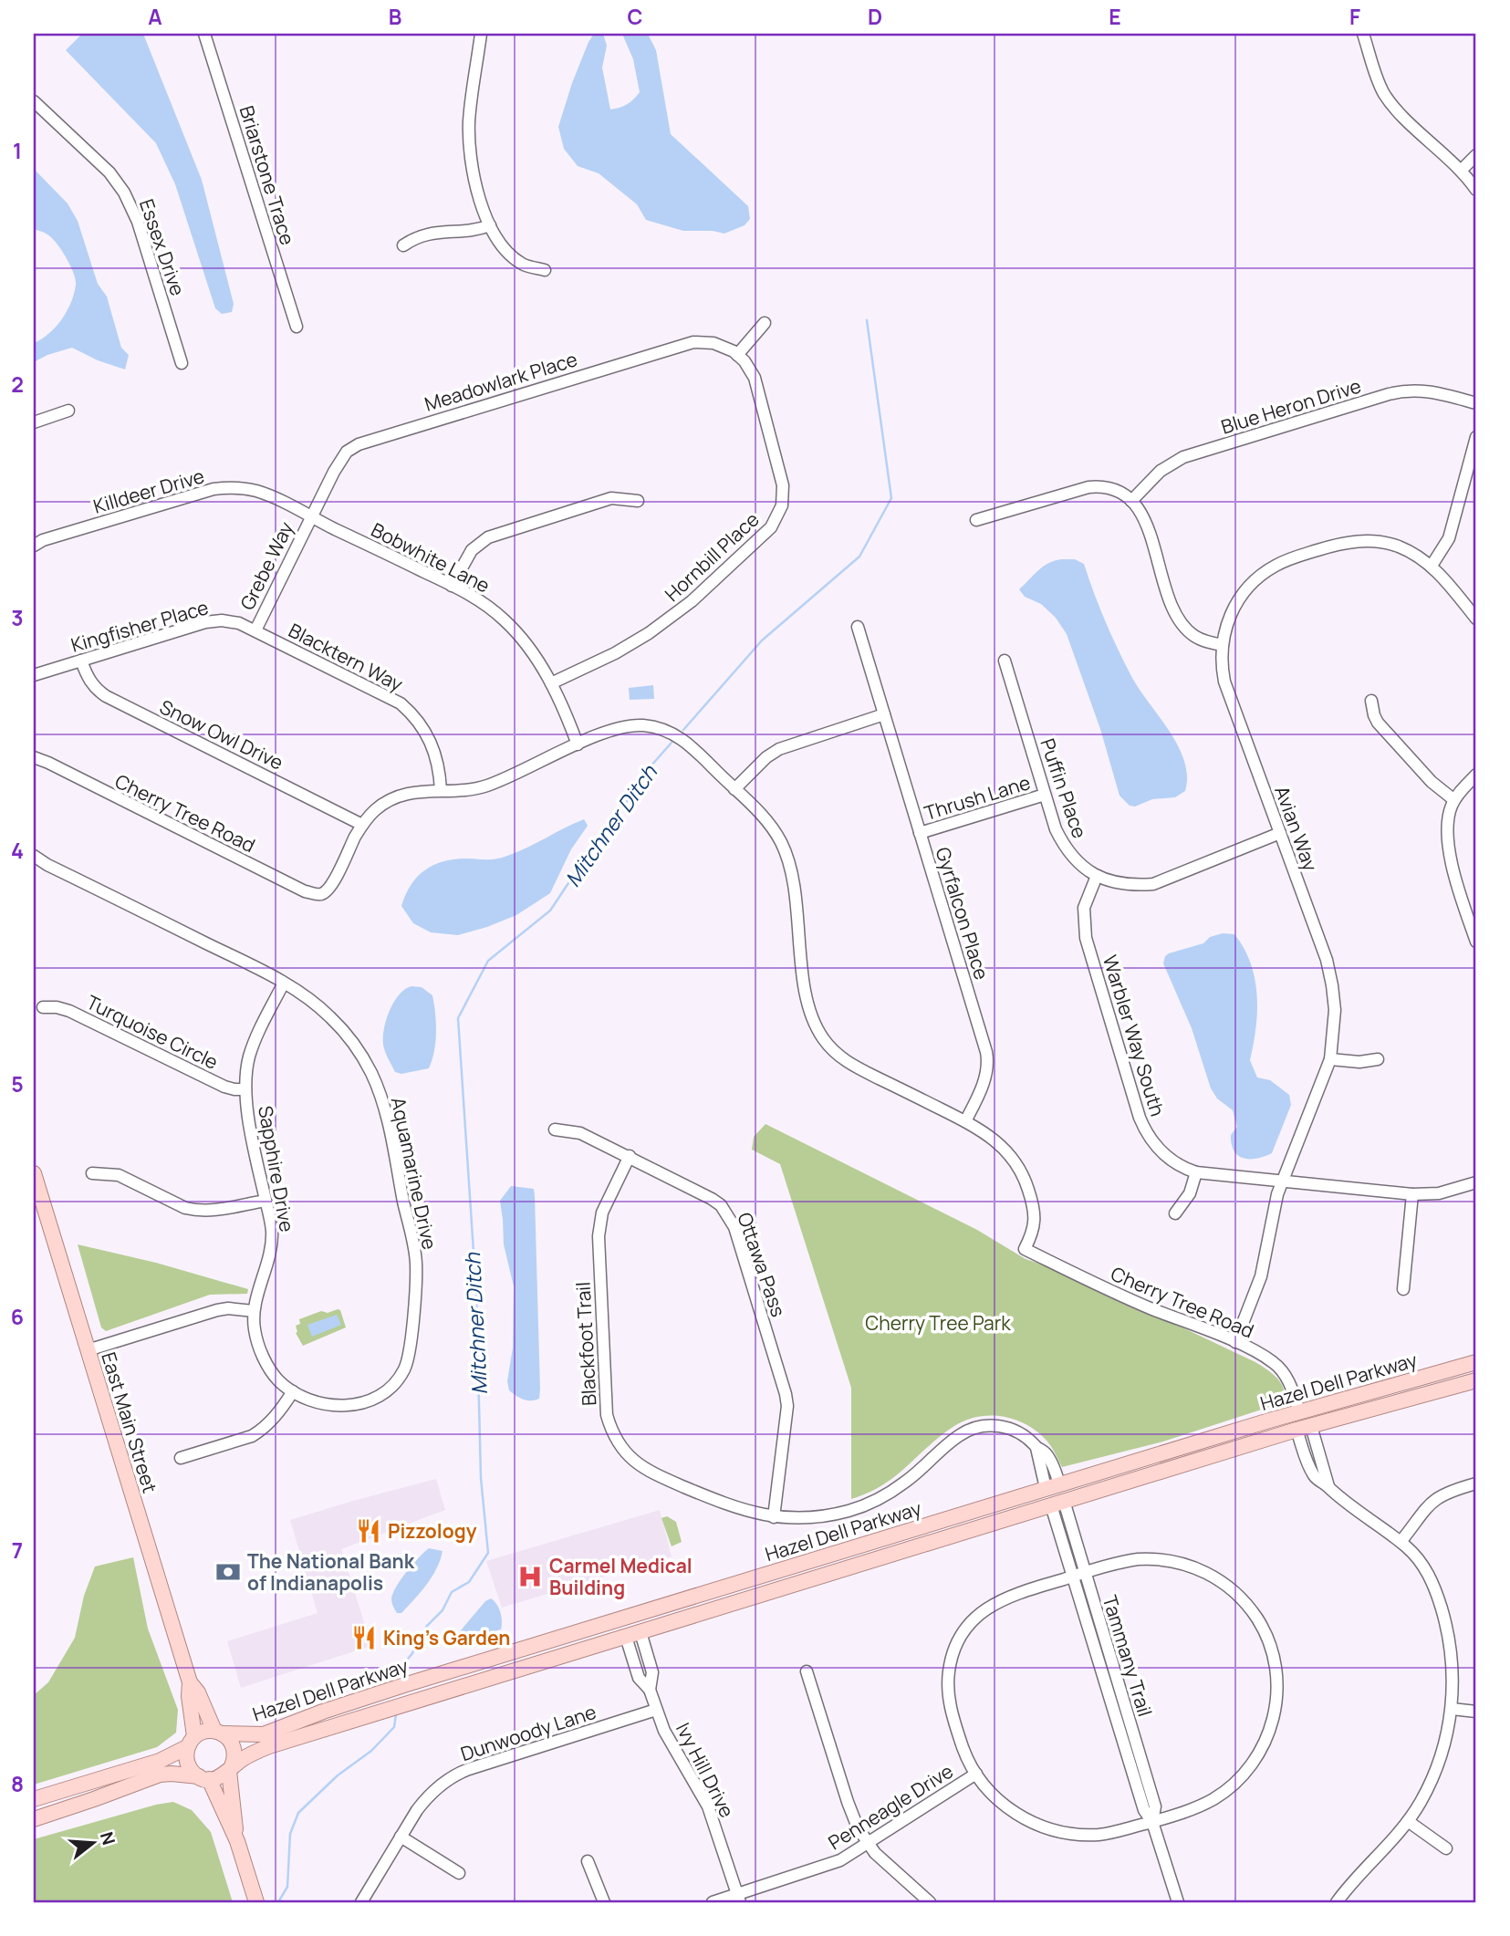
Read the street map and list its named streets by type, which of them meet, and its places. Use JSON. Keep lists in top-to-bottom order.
{
  "streets": {
    "main road": ["Hazel Dell Parkway", "East Main Street"],
    "street": [
      "Briarstone Trace",
      "Essex Drive",
      "Meadowlark Place",
      "Blue Heron Drive",
      "Killdeer Drive",
      "Hornbill Place",
      "Bobwhite Lane",
      "Grebe Way",
      "Kingfisher Place",
      "Blacktern Way",
      "Snow Owl Drive",
      "Puffin Place",
      "Thrush Lane",
      "Cherry Tree Road",
      "Avian Way",
      "Gyrfalcon Place",
      "Turquoise Circle",
      "Warbler Way South",
      "Sapphire Drive",
      "Aquamarine Drive",
      "Ottawa Pass",
      "Blackfoot Trail",
      "Tammany Trail",
      "Dunwoody Lane",
      "Ivy Hill Drive",
      "Penneagle Drive"
    ]
  },
  "crossings": [
    ["Meadowlark Place", "Killdeer Drive"],
    ["Meadowlark Place", "Hornbill Place"],
    ["Meadowlark Place", "Bobwhite Lane"],
    ["Meadowlark Place", "Grebe Way"],
    ["Killdeer Drive", "Bobwhite Lane"],
    ["Killdeer Drive", "Grebe Way"],
    ["Hornbill Place", "Bobwhite Lane"],
    ["Bobwhite Lane", "Grebe Way"],
    ["Grebe Way", "Kingfisher Place"],
    ["Grebe Way", "Blacktern Way"],
    ["Kingfisher Place", "Blacktern Way"],
    ["Kingfisher Place", "Snow Owl Drive"],
    ["Snow Owl Drive", "Cherry Tree Road"],
    ["Puffin Place", "Thrush Lane"],
    ["Puffin Place", "Avian Way"],
    ["Puffin Place", "Warbler Way South"],
    ["Thrush Lane", "Gyrfalcon Place"],
    ["Cherry Tree Road", "Avian Way"],
    ["Cherry Tree Road", "Gyrfalcon Place"],
    ["Cherry Tree Road", "Hazel Dell Parkway"],
    ["Avian Way", "Warbler Way South"],
    ["Turquoise Circle", "Sapphire Drive"],
    ["Sapphire Drive", "Aquamarine Drive"],
    ["Ottawa Pass", "Blackfoot Trail"],
    ["Blackfoot Trail", "Hazel Dell Parkway"],
    ["Hazel Dell Parkway", "East Main Street"],
    ["Hazel Dell Parkway", "Tammany Trail"],
    ["Hazel Dell Parkway", "Ivy Hill Drive"],
    ["Dunwoody Lane", "Ivy Hill Drive"],
    ["Ivy Hill Drive", "Penneagle Drive"]
  ],
  "water": ["Mitchner Ditch"],
  "parks": ["Cherry Tree Park"],
  "places": {
    "restaurant": ["Pizzology", "King's Garden"],
    "bank": ["The National Bank of Indianapolis"],
    "hospital": ["Carmel Medical Building"]
  },
  "north": "right",
  "grid": {
    "columns": [
      "A",
      "B",
      "C",
      "D",
      "E",
      "F"
    ],
    "rows": [
      "1",
      "2",
      "3",
      "4",
      "5",
      "6",
      "7",
      "8"
    ]
  }
}
